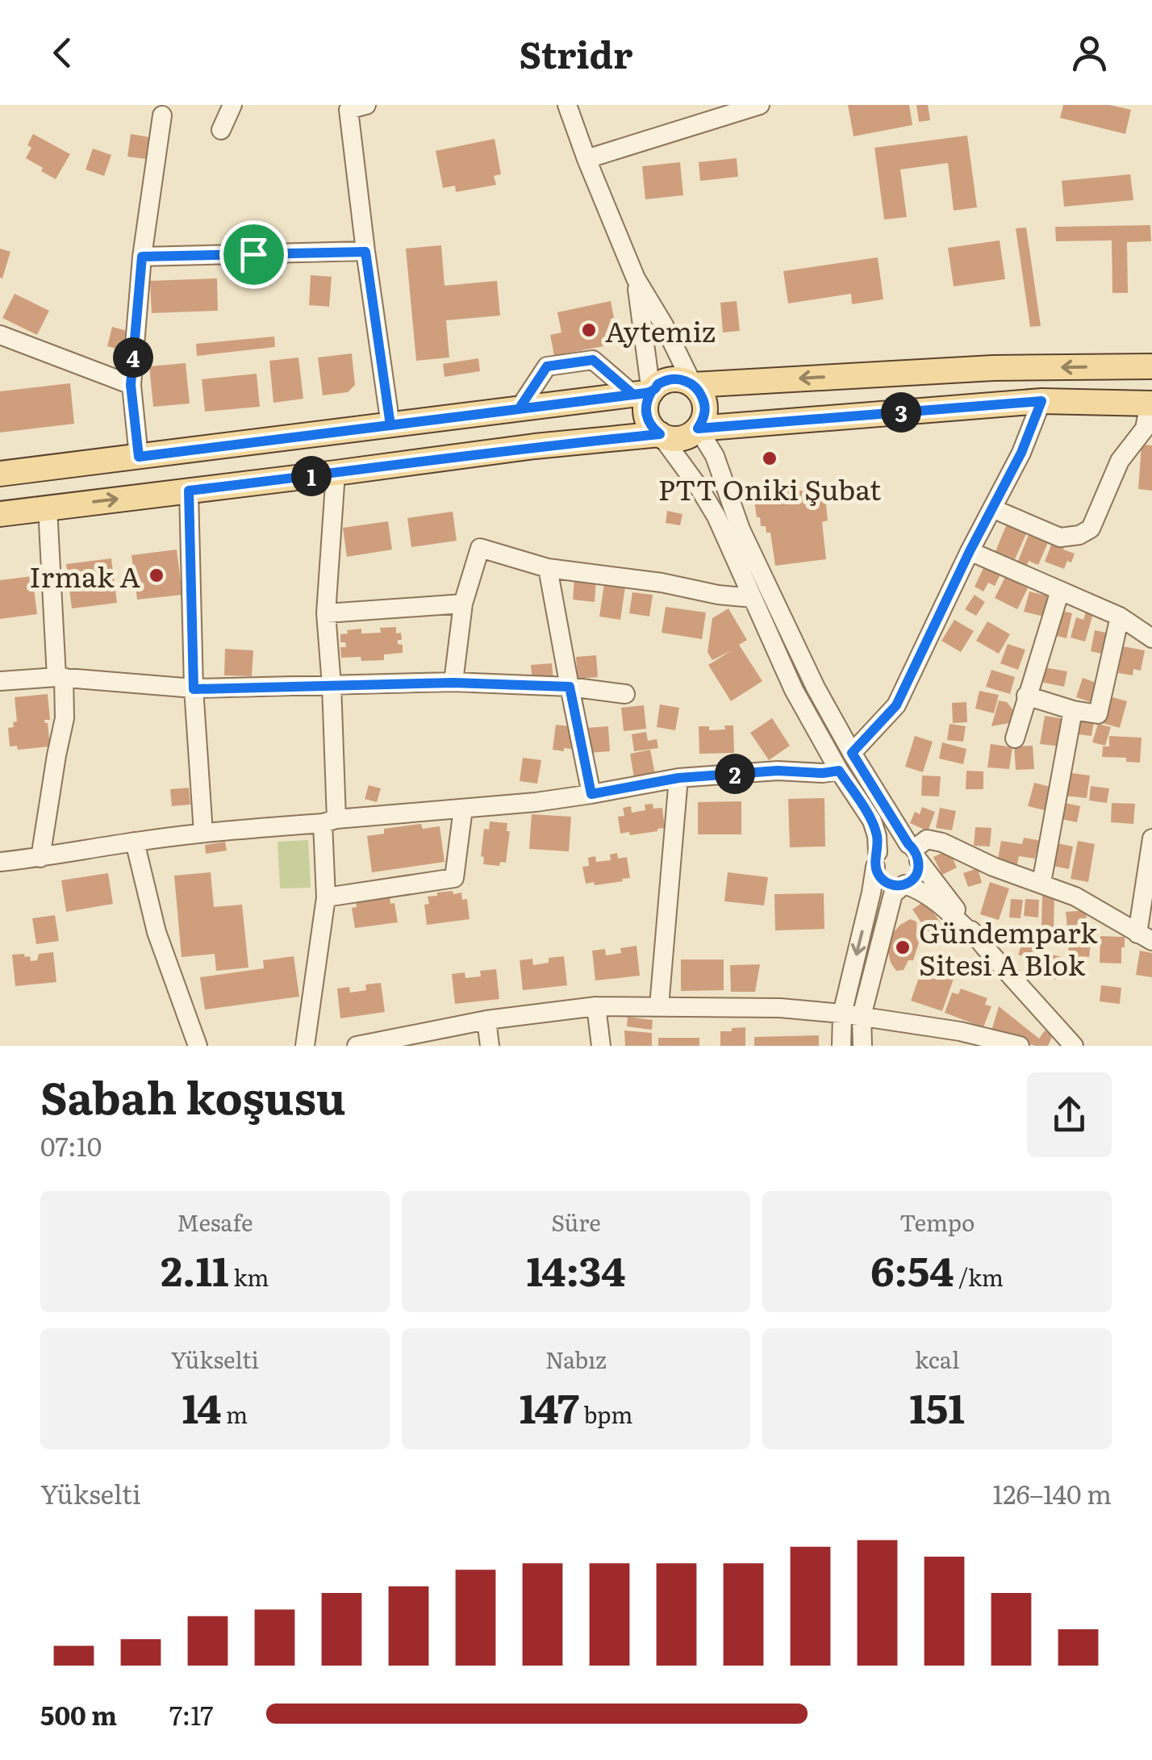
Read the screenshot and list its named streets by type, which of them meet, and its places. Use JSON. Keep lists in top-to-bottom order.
{
  "places": [
    "Aytemiz",
    "PTT Oniki Şubat",
    "Irmak A",
    "Gündempark Sitesi A Blok"
  ],
  "page": {
    "header": "Stridr",
    "pins": [
      "4",
      "3",
      "1",
      "2"
    ],
    "heading": ["Sabah koşusu", "07:10"],
    "stats": [
      ["Mesafe", "2.11 km"],
      ["Süre", "14:34"],
      ["Tempo", "6:54 /km"],
      ["Yükselti", "14 m"],
      ["Nabız", "147 bpm"],
      ["kcal", "151"]
    ],
    "chart": ["Yükselti", "126–140 m"],
    "list": [
      {
        "name": "500 m",
        "note": "7:17"
      }
    ]
  }
}
